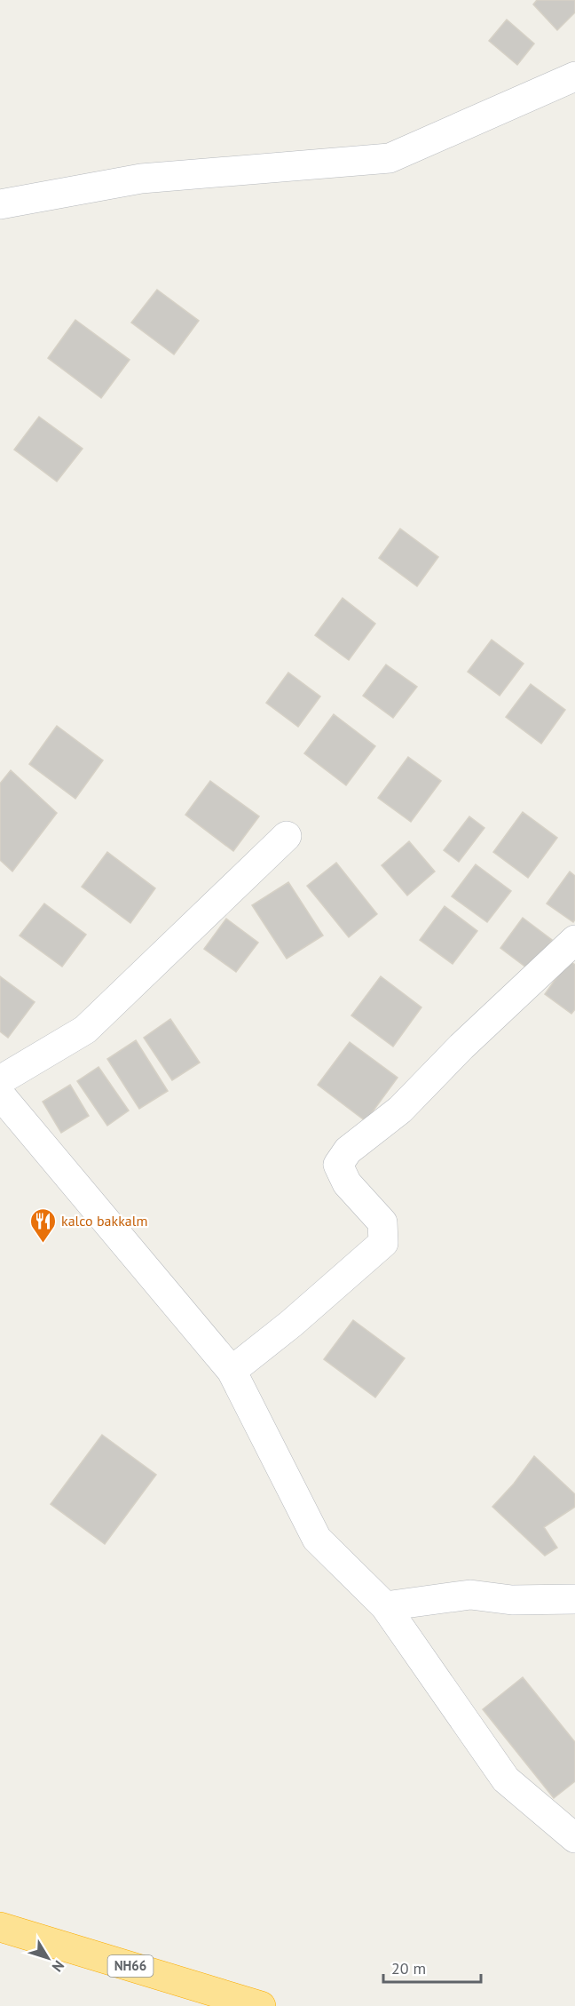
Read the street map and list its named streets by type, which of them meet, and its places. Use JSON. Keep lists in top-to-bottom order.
{
  "streets": {
    "highway": ["NH66"]
  },
  "places": {
    "restaurant": ["kalco bakkalm"]
  },
  "scale_bar": "20 m",
  "north": "bottom right"
}
